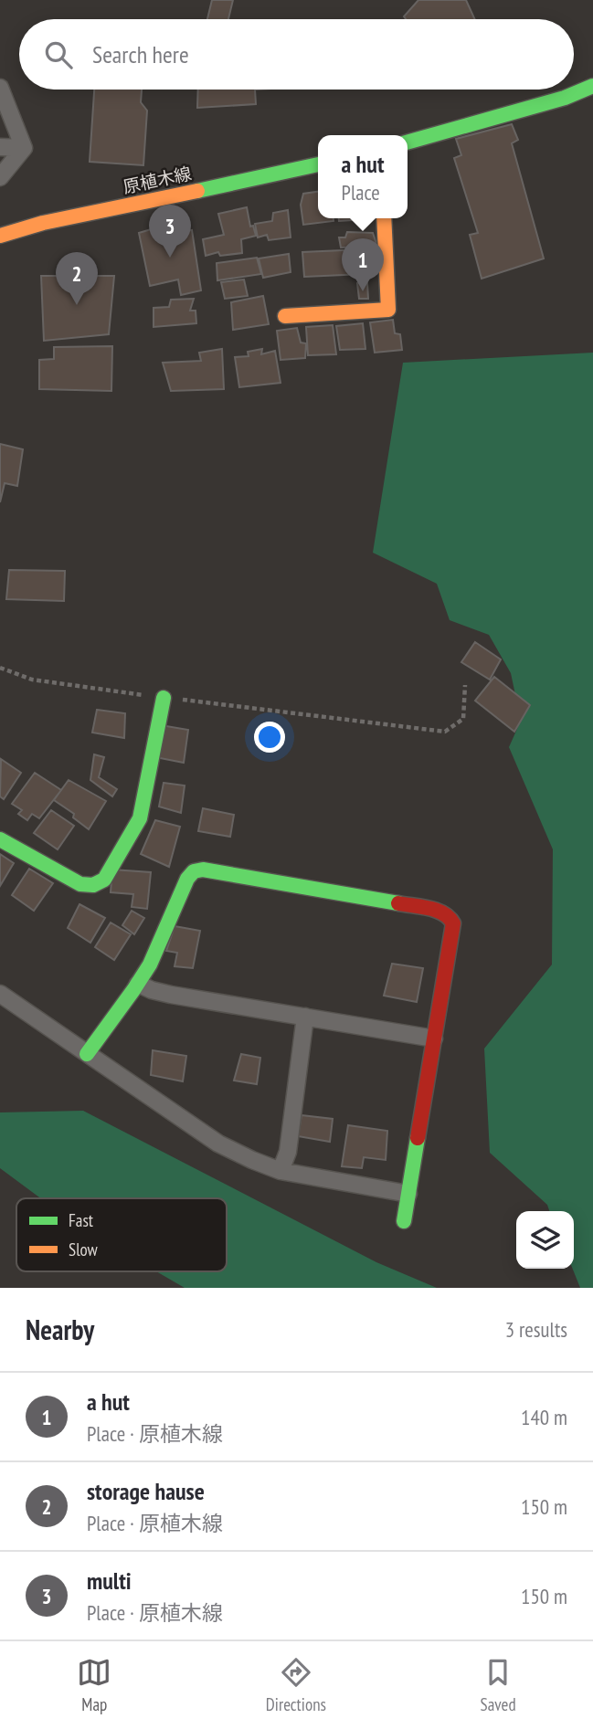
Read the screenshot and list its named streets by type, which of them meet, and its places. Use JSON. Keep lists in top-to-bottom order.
{
  "streets": {
    "street": ["原植木線"]
  },
  "legend": ["Fast", "Slow"],
  "page": {
    "search": "Search here",
    "popup": ["a hut", "Place"],
    "pins": ["3", "1", "2"],
    "heading": ["Nearby", "3 results"],
    "list": [
      {
        "mark": "1",
        "name": "a hut",
        "note": "Place · 原植木線",
        "value": "140 m"
      },
      {
        "mark": "2",
        "name": "storage hause",
        "note": "Place · 原植木線",
        "value": "150 m"
      },
      {
        "mark": "3",
        "name": "multi",
        "note": "Place · 原植木線",
        "value": "150 m"
      }
    ],
    "nav": ["Map", "Directions", "Saved"]
  }
}
